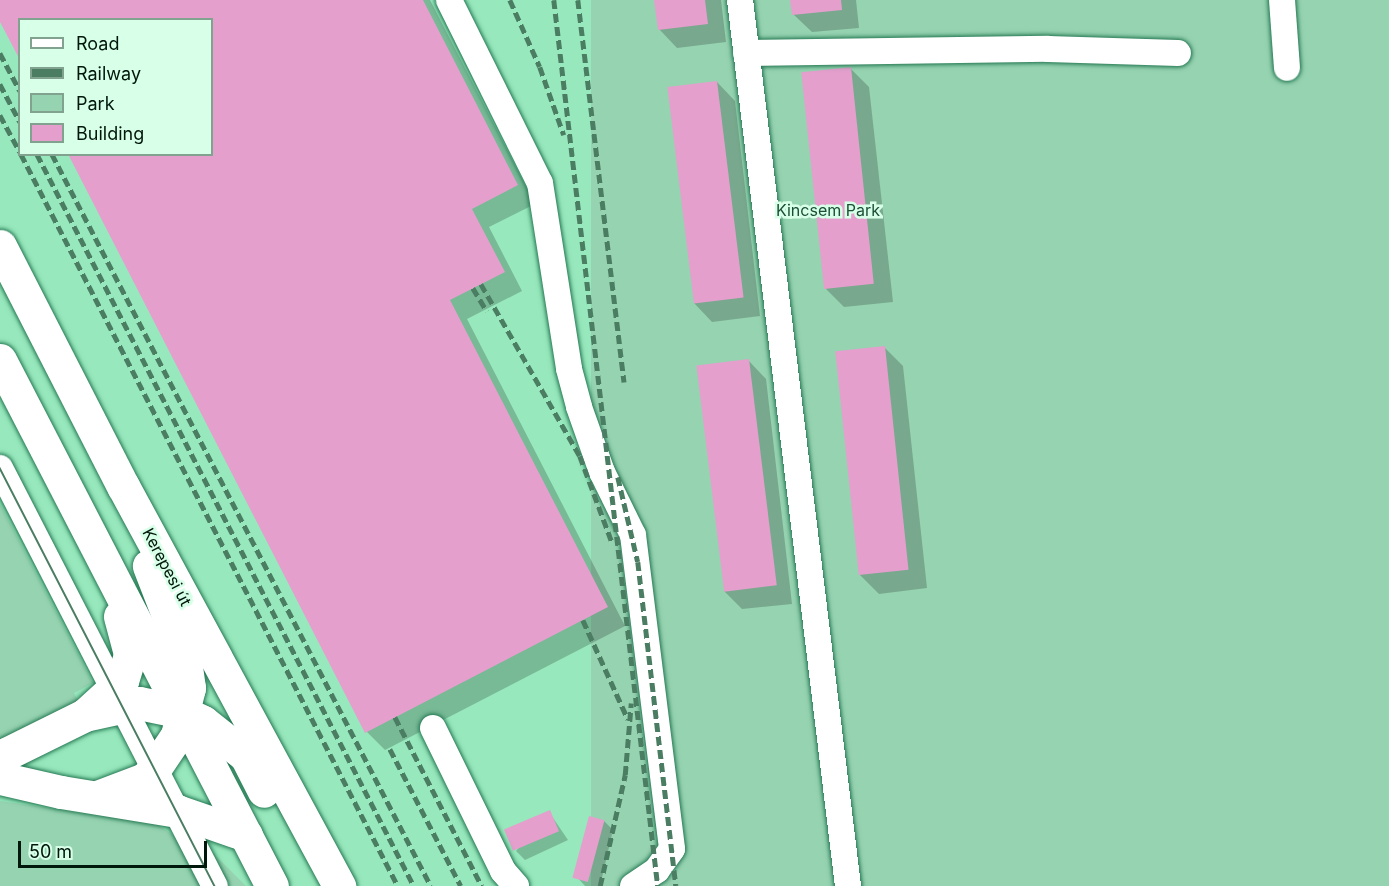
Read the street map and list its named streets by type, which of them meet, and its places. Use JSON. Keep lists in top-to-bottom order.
{
  "streets": {
    "main road": ["Kerepesi út"]
  },
  "parks": ["Kincsem Park"],
  "legend": [
    "Road",
    "Railway",
    "Park",
    "Building"
  ],
  "scale_bar": "50 m"
}
